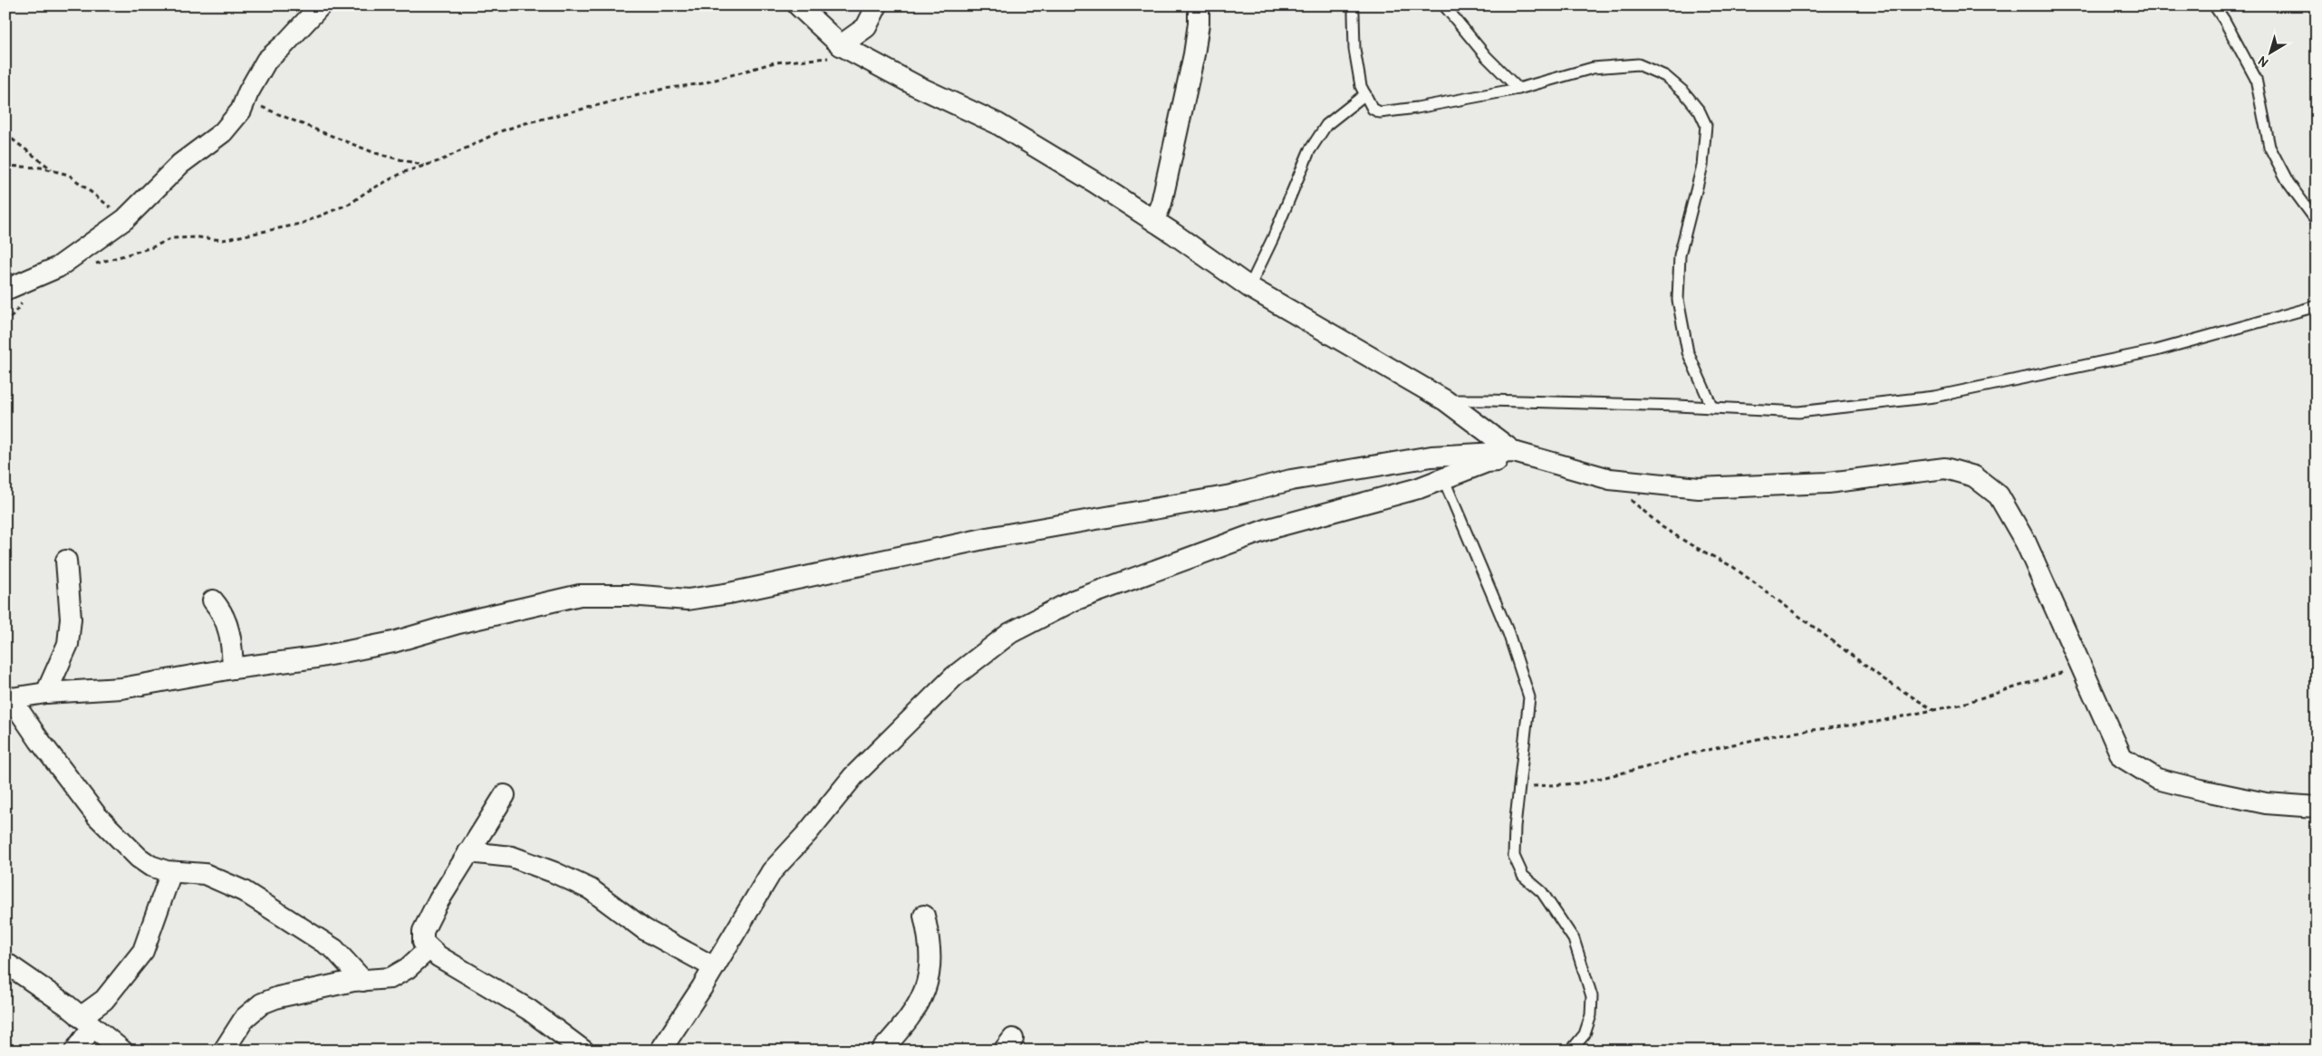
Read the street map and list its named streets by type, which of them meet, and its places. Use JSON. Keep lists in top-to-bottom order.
{
  "north": "bottom left"
}
